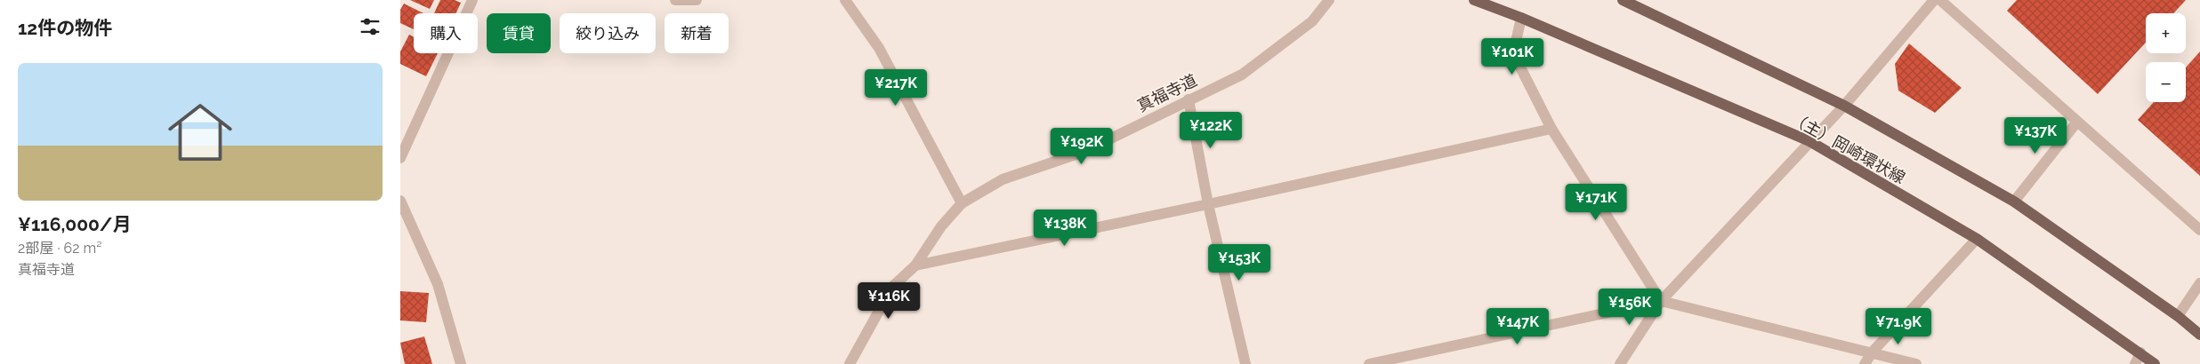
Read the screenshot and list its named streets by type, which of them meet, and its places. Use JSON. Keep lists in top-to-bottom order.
{
  "streets": {
    "main road": ["（主）岡崎環状線"],
    "street": ["真福寺道"]
  },
  "page": {
    "heading": "12件の物件",
    "map_buttons": ["+", "−"],
    "chip": [
      "購入",
      "賃貸",
      "絞り込み",
      "新着"
    ],
    "price": [
      "¥101K",
      "¥217K",
      "¥122K",
      "¥137K",
      "¥192K",
      "¥171K",
      "¥138K",
      "¥153K",
      "¥116K",
      "¥156K",
      "¥147K",
      "¥71.9K"
    ],
    "list": [
      {
        "name": "¥116,000/月",
        "note": "2部屋 · 62 m² · 真福寺道"
      }
    ]
  }
}
